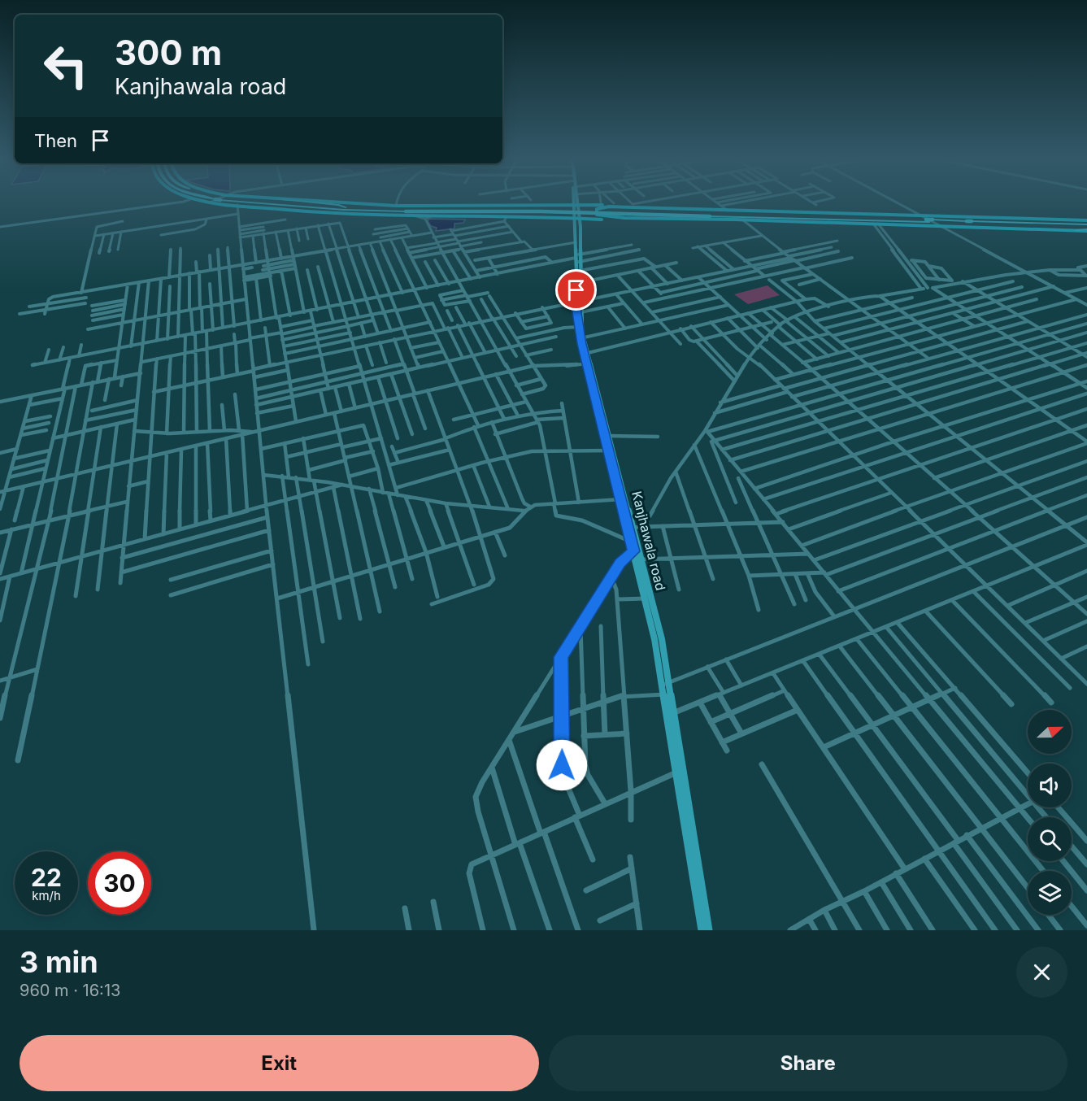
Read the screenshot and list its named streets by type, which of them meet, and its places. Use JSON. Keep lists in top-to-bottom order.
{
  "streets": {
    "main road": ["Kanjhawala road"]
  },
  "north": "right",
  "page": {
    "turn": ["300 m", "Kanjhawala road"],
    "then": "Then",
    "speed": "22 km/h",
    "limit": "30",
    "heading": ["3 min", "960 m · 16:13"],
    "buttons": ["Exit", "Share"]
  }
}
